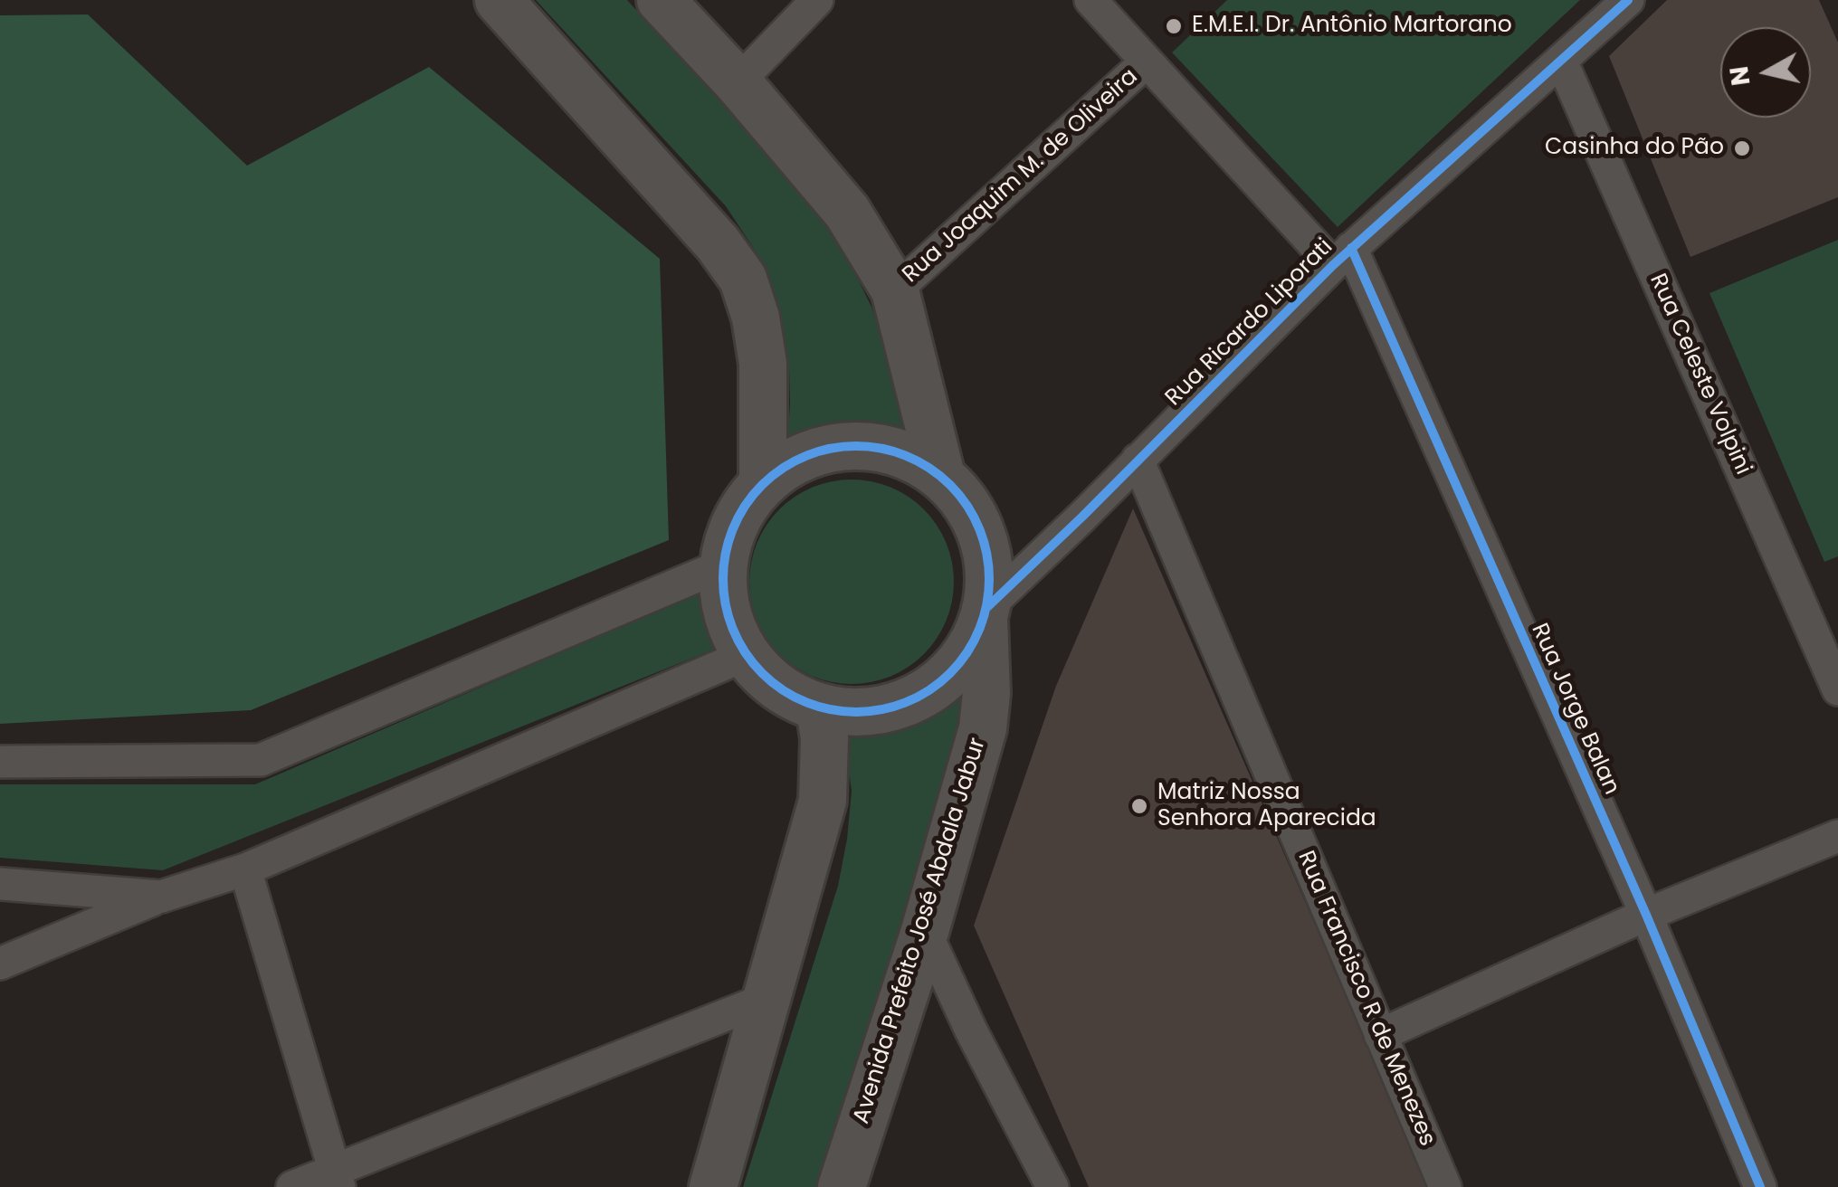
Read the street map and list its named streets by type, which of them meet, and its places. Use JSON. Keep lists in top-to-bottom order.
{
  "streets": {
    "street": [
      "Rua Joaquim M. de Oliveira",
      "Rua Ricardo Liporati",
      "Rua Celeste Volpini",
      "Rua Jorge Balan",
      "Avenida Prefeito José Abdala Jabur",
      "Rua Francisco R de Menezes"
    ]
  },
  "crossings": [
    ["Rua Joaquim M. de Oliveira", "Rua Jorge Balan"],
    ["Rua Ricardo Liporati", "Rua Celeste Volpini"],
    ["Rua Ricardo Liporati", "Rua Jorge Balan"],
    ["Rua Ricardo Liporati", "Avenida Prefeito José Abdala Jabur"],
    ["Rua Ricardo Liporati", "Rua Francisco R de Menezes"]
  ],
  "places": ["E.M.E.I. Dr. Antônio Martorano", "Casinha do Pão", "Matriz Nossa Senhora Aparecida"],
  "north": "left"
}
